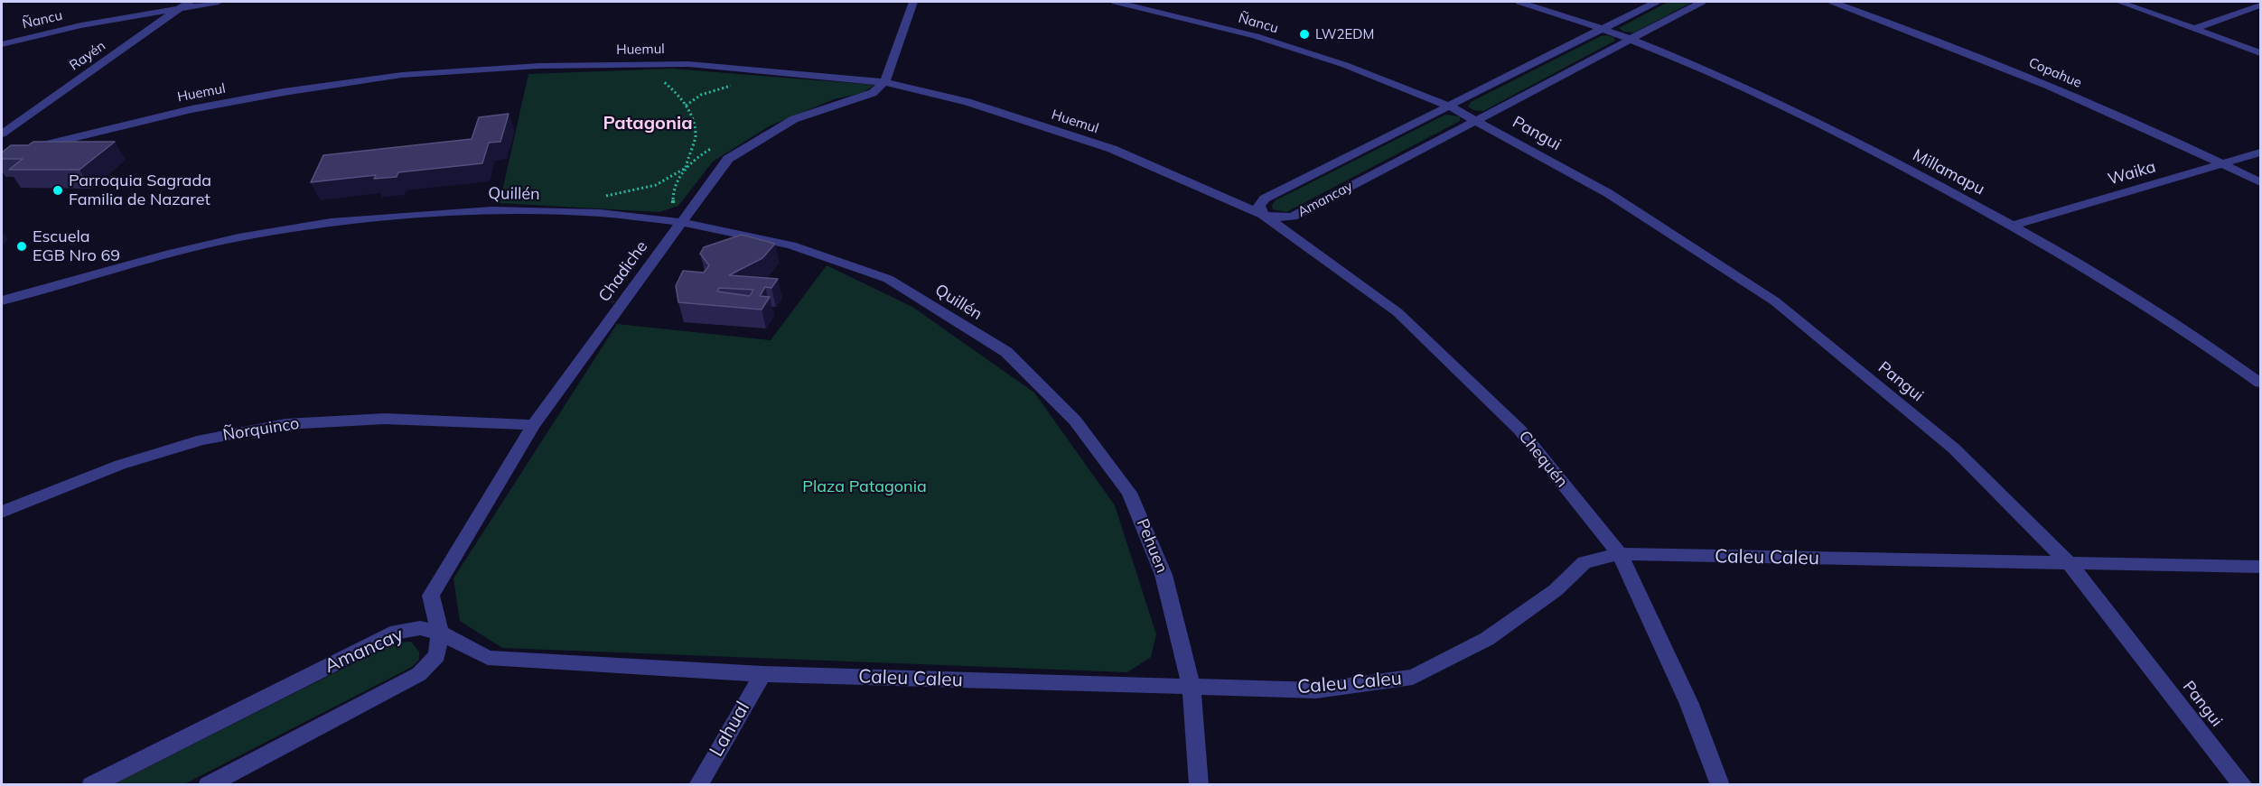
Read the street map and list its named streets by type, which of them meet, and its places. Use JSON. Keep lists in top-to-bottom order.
{
  "streets": {
    "street": [
      "Ñancu",
      "Huemul",
      "Rayén",
      "Copahue",
      "Pangui",
      "Millamapu",
      "Waika",
      "Quillén",
      "Amancay",
      "Chadiche",
      "Ñorquinco",
      "Chequén",
      "Pehuen",
      "Caleu Caleu",
      "Lahual"
    ]
  },
  "crossings": [
    ["Ñancu", "Rayén"],
    ["Ñancu", "Pangui"],
    ["Ñancu", "Amancay"],
    ["Huemul", "Amancay"],
    ["Huemul", "Chadiche"],
    ["Huemul", "Chequén"],
    ["Copahue", "Waika"],
    ["Pangui", "Amancay"],
    ["Pangui", "Caleu Caleu"],
    ["Millamapu", "Waika"],
    ["Millamapu", "Amancay"],
    ["Quillén", "Chadiche"],
    ["Quillén", "Pehuen"],
    ["Amancay", "Chadiche"],
    ["Amancay", "Chequén"],
    ["Amancay", "Caleu Caleu"],
    ["Chadiche", "Ñorquinco"],
    ["Chadiche", "Caleu Caleu"],
    ["Chequén", "Caleu Caleu"],
    ["Pehuen", "Caleu Caleu"],
    ["Caleu Caleu", "Lahual"]
  ],
  "districts": ["Patagonia"],
  "parks": ["Plaza Patagonia"],
  "places": ["LW2EDM", "Parroquia Sagrada Familia de Nazaret", "Escuela EGB Nro 69"]
}
